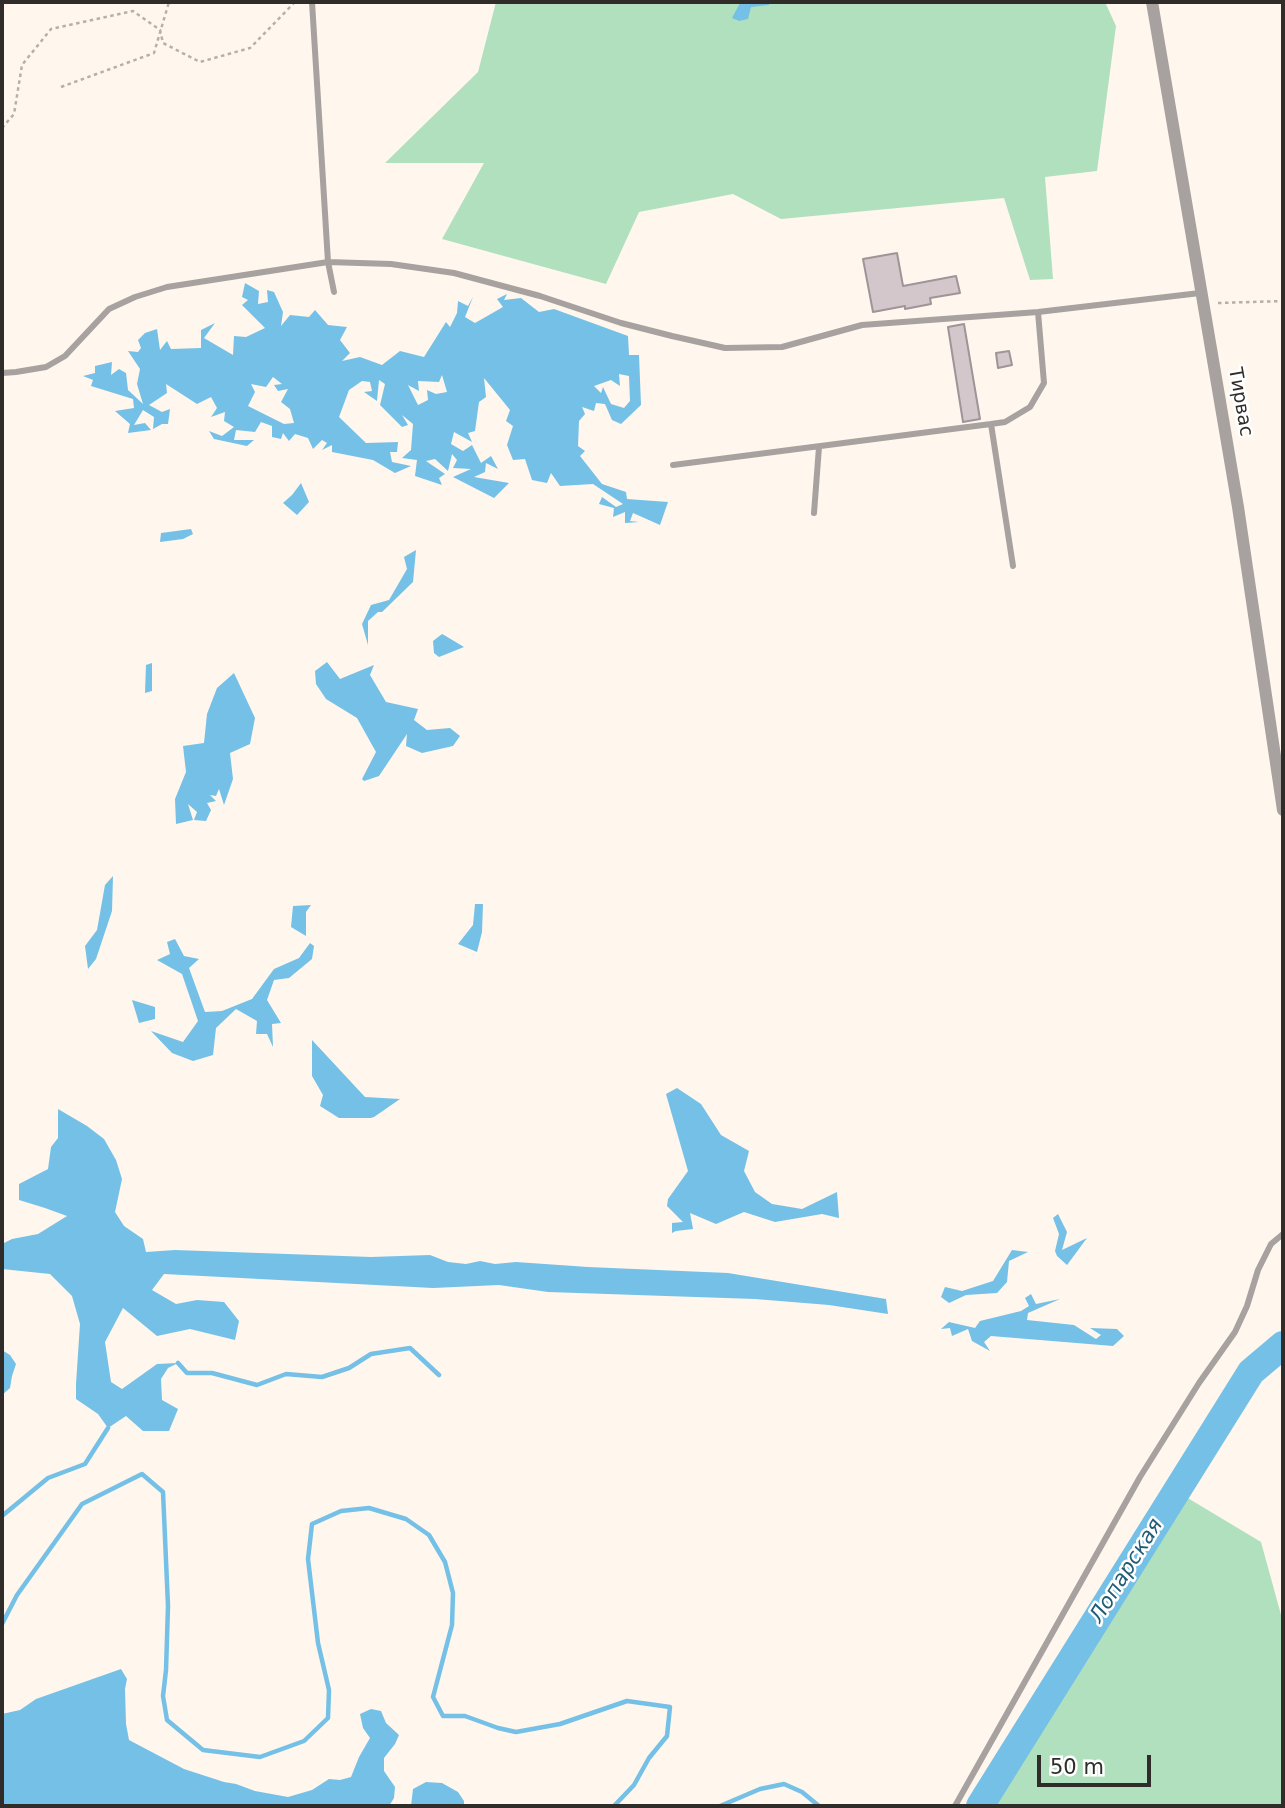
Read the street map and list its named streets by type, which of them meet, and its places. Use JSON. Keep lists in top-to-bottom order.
{
  "streets": {
    "street": ["Тирвас"]
  },
  "water": ["Лопарская"],
  "scale_bar": "50 m"
}
